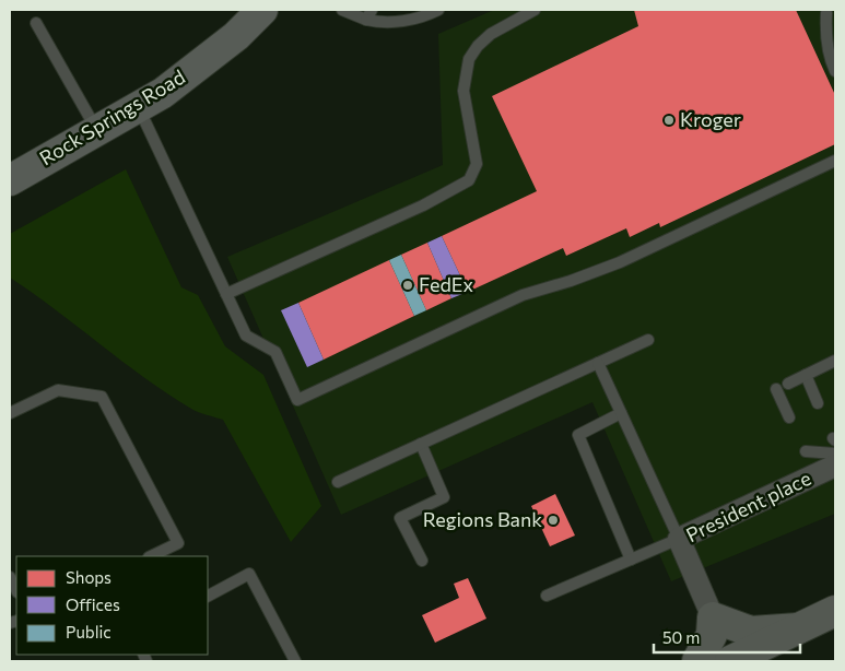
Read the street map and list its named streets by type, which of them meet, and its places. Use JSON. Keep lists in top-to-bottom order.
{
  "streets": {
    "street": ["Rock Springs Road", "President place"]
  },
  "places": ["Kroger", "FedEx", "Regions Bank"],
  "legend": ["Shops", "Offices", "Public"],
  "scale_bar": "50 m"
}
